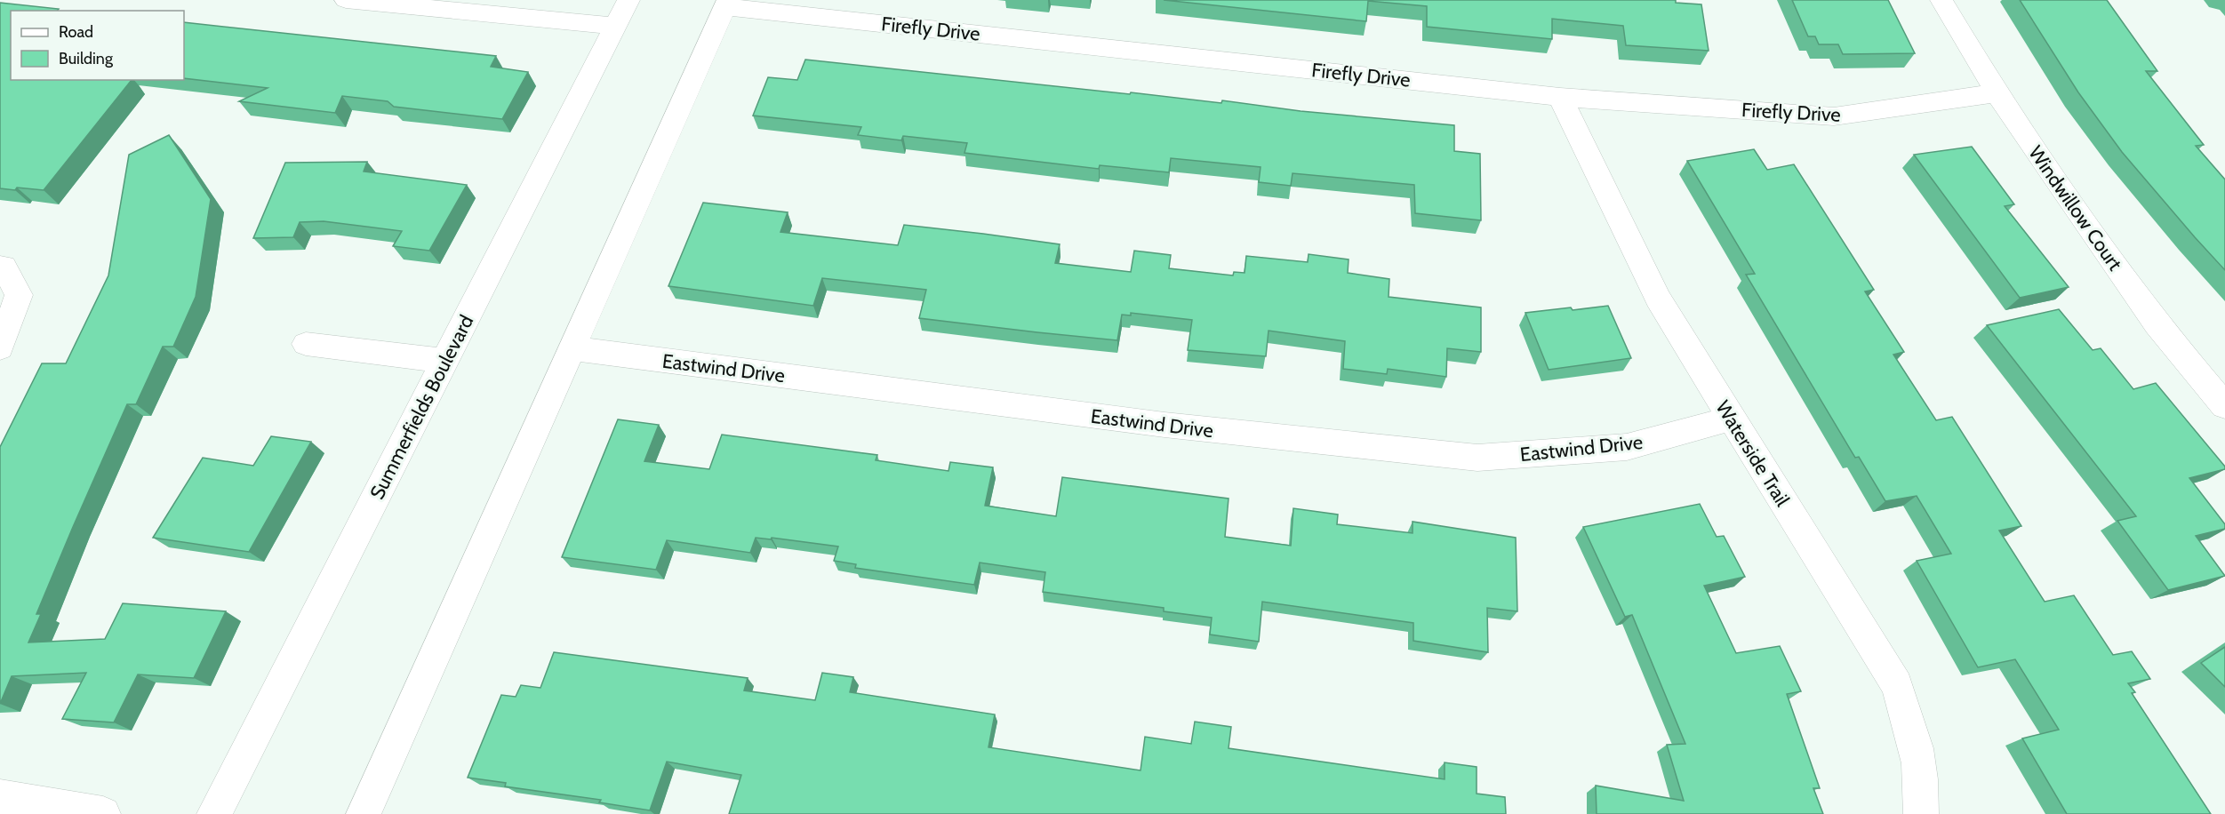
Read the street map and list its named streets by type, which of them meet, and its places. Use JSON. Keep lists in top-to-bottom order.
{
  "streets": {
    "street": [
      "Firefly Drive",
      "Windwillow Court",
      "Eastwind Drive",
      "Summerfields Boulevard",
      "Waterside Trail"
    ]
  },
  "crossings": [
    ["Firefly Drive", "Windwillow Court"],
    ["Firefly Drive", "Waterside Trail"],
    ["Eastwind Drive", "Waterside Trail"]
  ],
  "legend": ["Road", "Building"]
}
